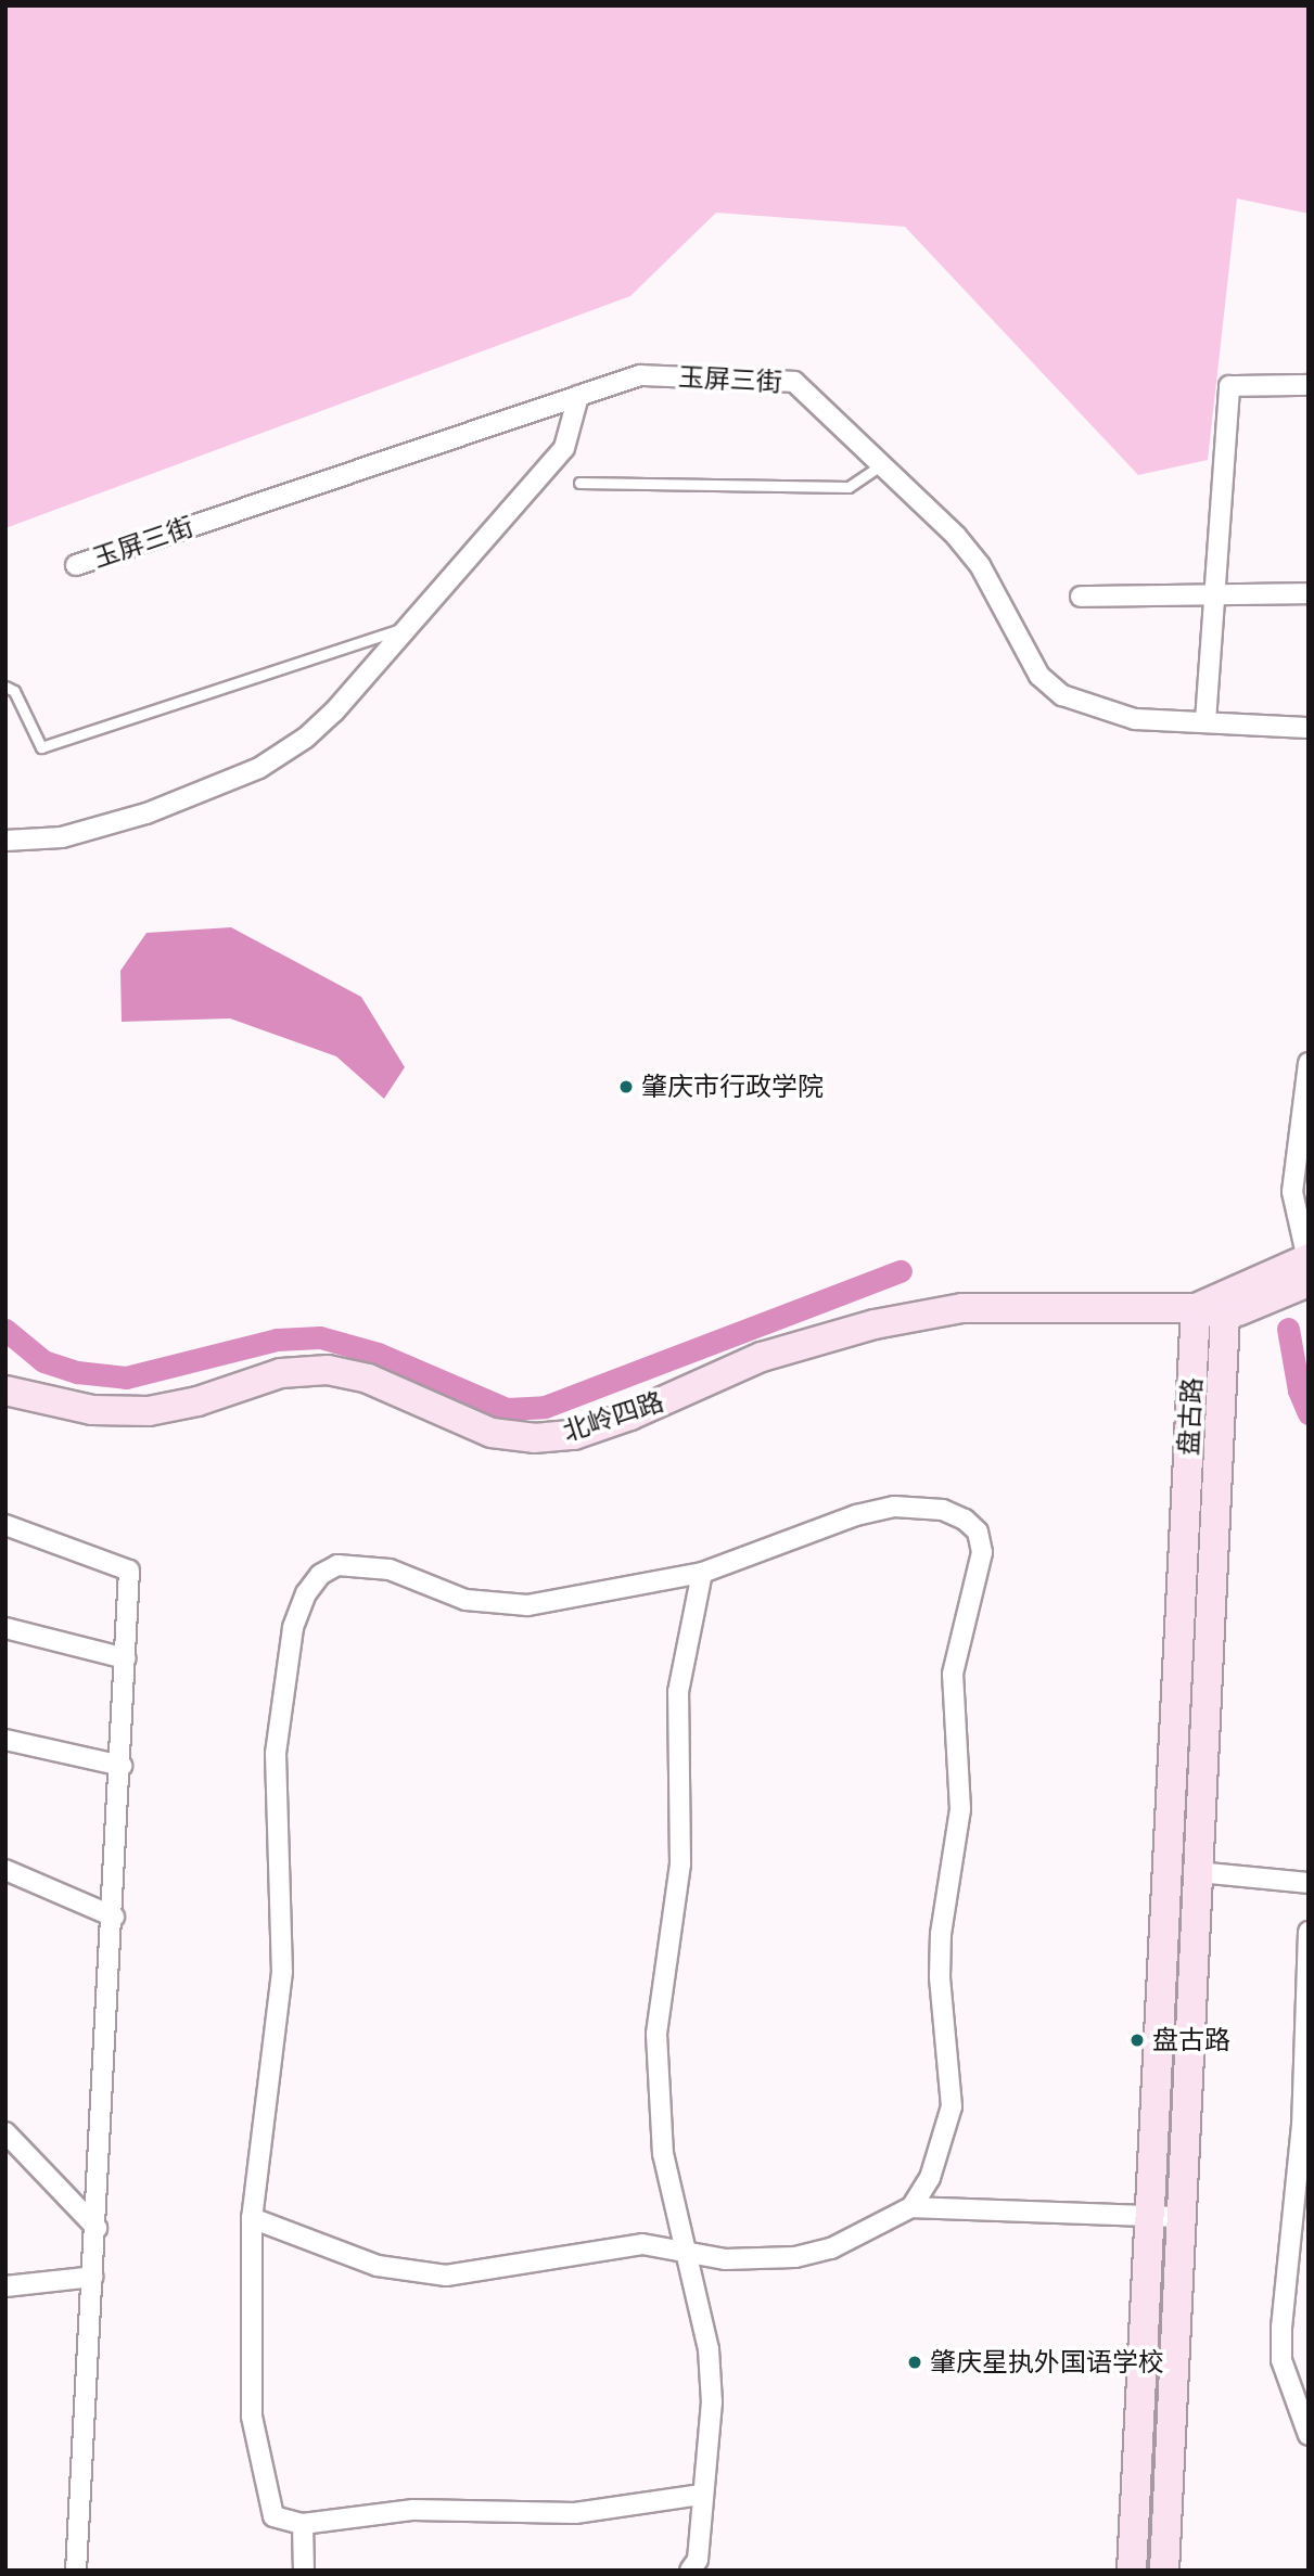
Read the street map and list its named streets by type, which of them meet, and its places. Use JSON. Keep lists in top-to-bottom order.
{
  "streets": {
    "street": ["玉屏三街", "北岭四路", "盘古路"]
  },
  "crossings": [
    ["北岭四路", "盘古路"]
  ],
  "places": ["肇庆市行政学院", "盘古路", "肇庆星执外国语学校"]
}
